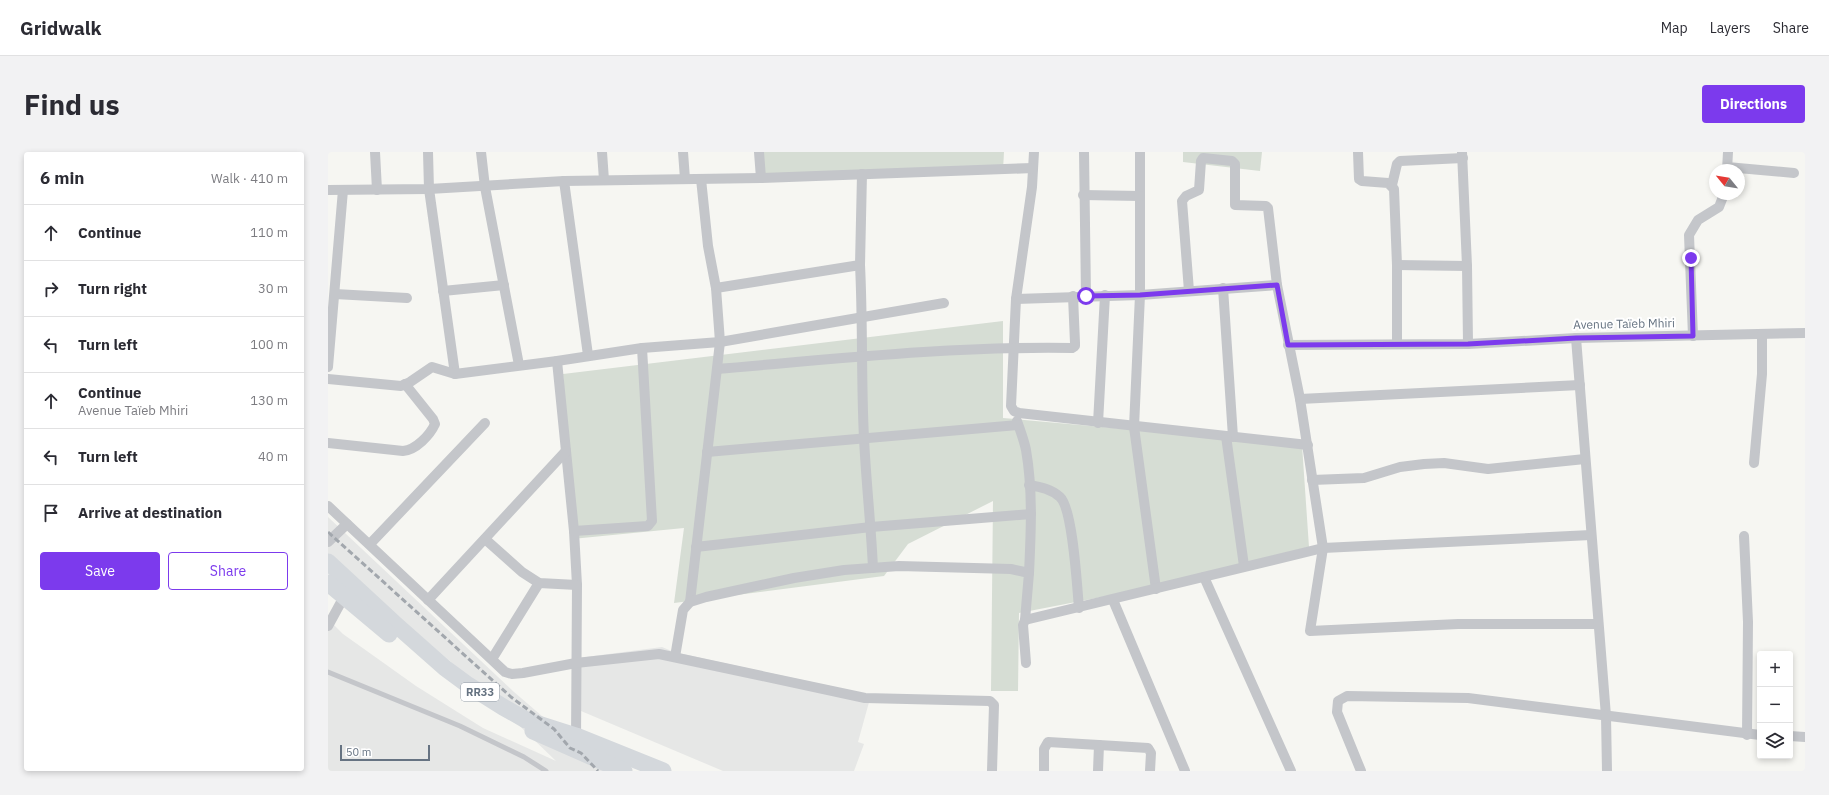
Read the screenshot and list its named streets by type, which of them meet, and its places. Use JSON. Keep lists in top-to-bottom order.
{
  "streets": {
    "highway": ["RR33"],
    "street": ["Avenue Taïeb Mhiri"]
  },
  "scale_bar": "50 m",
  "north": "top left",
  "page": {
    "header": "Gridwalk",
    "nav": ["Map", "Layers", "Share"],
    "buttons": [
      "Directions",
      ["Save", "Share"]
    ],
    "title": "Find us",
    "heading": ["6 min", "Walk · 410 m"],
    "list": [
      ["Continue", "110 m"],
      ["Turn right", "30 m"],
      ["Turn left", "100 m"],
      ["Continue", "Avenue Taïeb Mhiri", "130 m"],
      ["Turn left", "40 m"],
      "Arrive at destination"
    ],
    "map_buttons": ["+", "−"],
    "scale": "50 m"
  }
}
